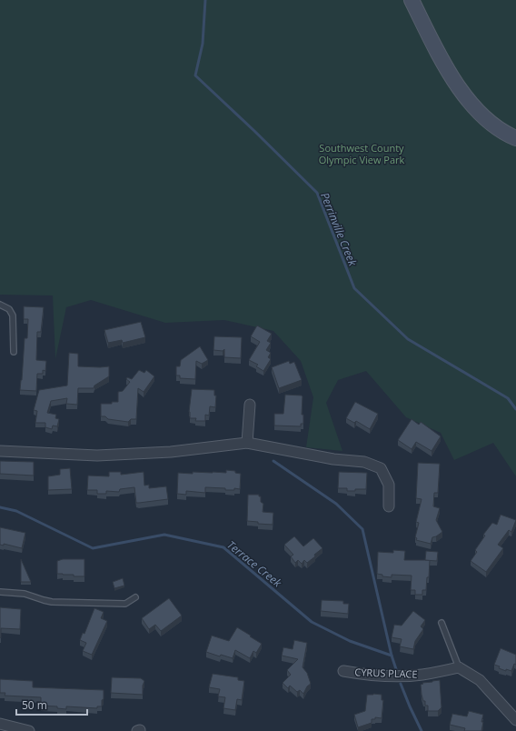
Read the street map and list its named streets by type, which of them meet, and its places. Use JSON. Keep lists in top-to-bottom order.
{
  "streets": {
    "street": ["CYRUS PLACE"]
  },
  "water": ["Perrinville Creek", "Terrace Creek"],
  "parks": ["Southwest County Olympic View Park"],
  "scale_bar": "50 m"
}
